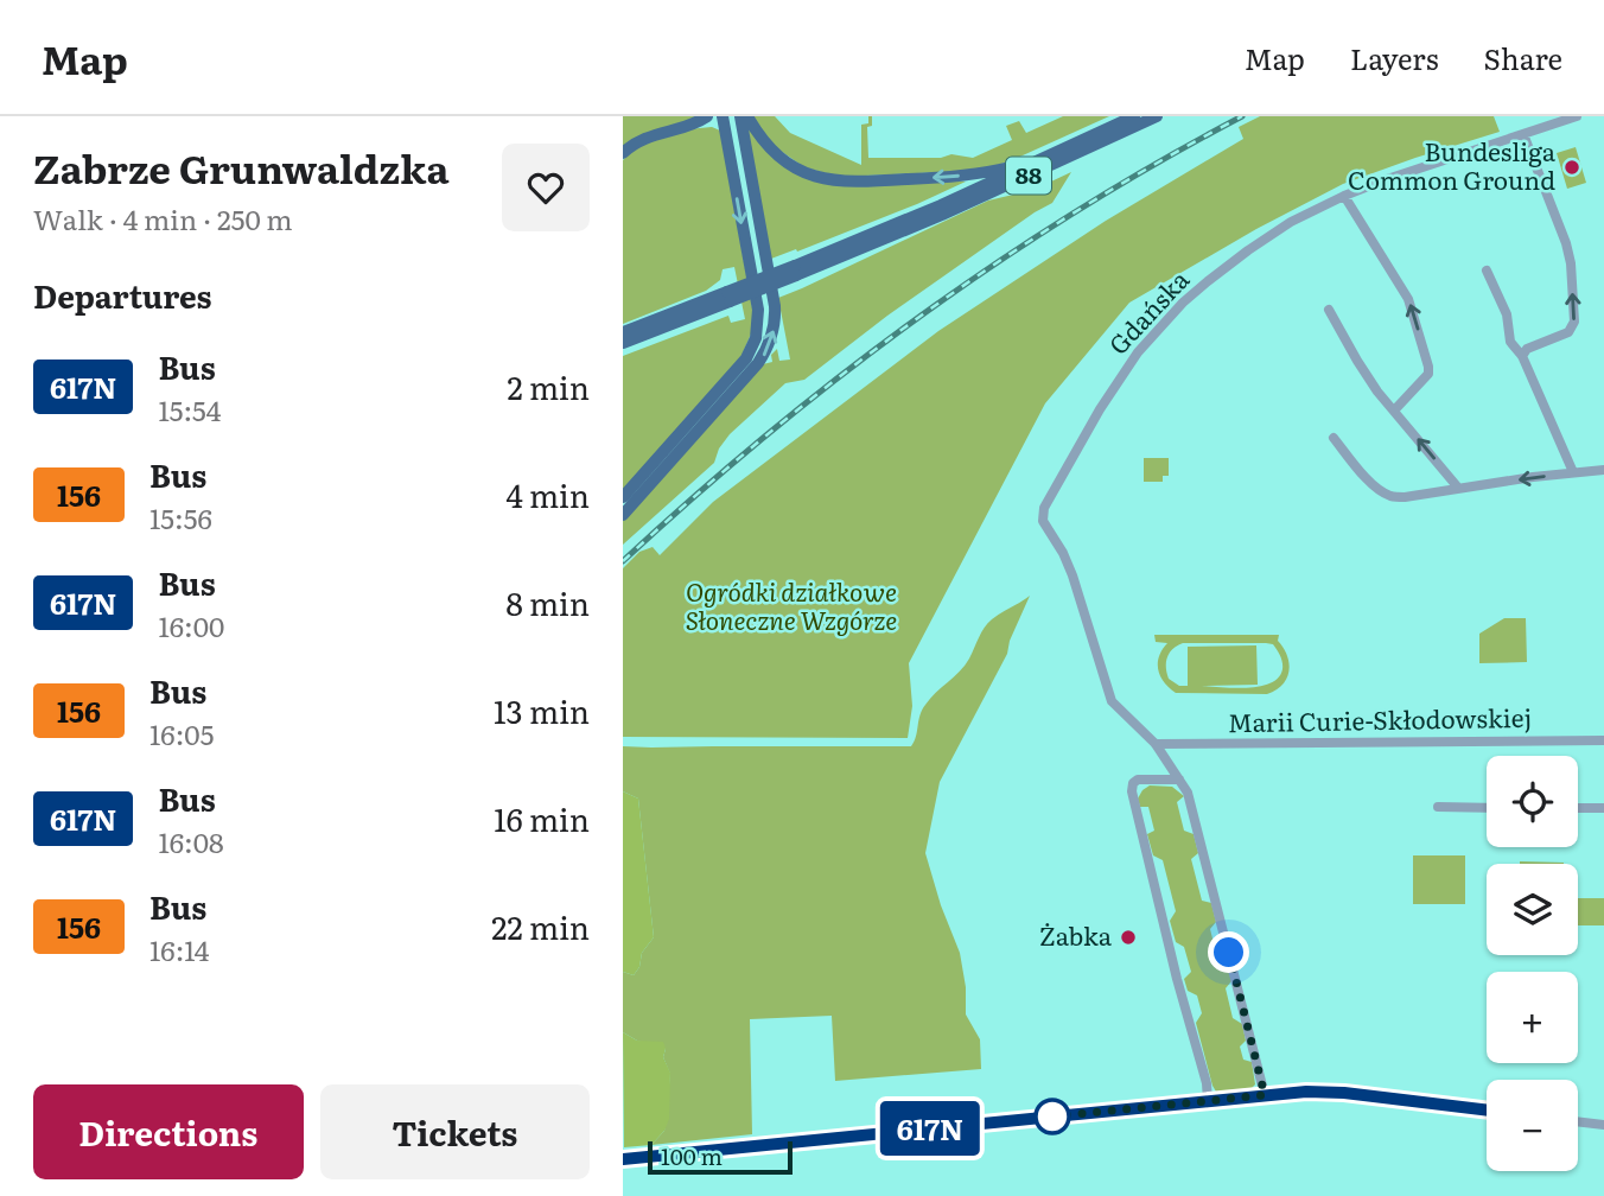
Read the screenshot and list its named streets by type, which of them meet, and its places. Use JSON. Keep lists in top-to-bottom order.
{
  "streets": {
    "main road": ["88"],
    "street": ["Gdańska", "Marii Curie-Skłodowskiej"]
  },
  "crossings": [
    ["Gdańska", "Marii Curie-Skłodowskiej"]
  ],
  "parks": ["Ogródki działkowe Słoneczne Wzgórze"],
  "places": ["Bundesliga Common Ground", "Żabka"],
  "lines": ["bus line 617N"],
  "scale_bar": "100 m",
  "page": {
    "header": "Map",
    "nav": ["Map", "Layers", "Share"],
    "heading": [
      ["Zabrze Grunwaldzka", "Walk · 4 min · 250 m"],
      "Departures"
    ],
    "on_map": "617N",
    "list": [
      {
        "mark": "617N",
        "name": "Bus",
        "note": "15:54",
        "value": "2 min"
      },
      {
        "mark": "156",
        "name": "Bus",
        "note": "15:56",
        "value": "4 min"
      },
      {
        "mark": "617N",
        "name": "Bus",
        "note": "16:00",
        "value": "8 min"
      },
      {
        "mark": "156",
        "name": "Bus",
        "note": "16:05",
        "value": "13 min"
      },
      {
        "mark": "617N",
        "name": "Bus",
        "note": "16:08",
        "value": "16 min"
      },
      {
        "mark": "156",
        "name": "Bus",
        "note": "16:14",
        "value": "22 min"
      }
    ],
    "map_buttons": ["+", "−"],
    "buttons": ["Directions", "Tickets"],
    "scale": "100 m"
  }
}
